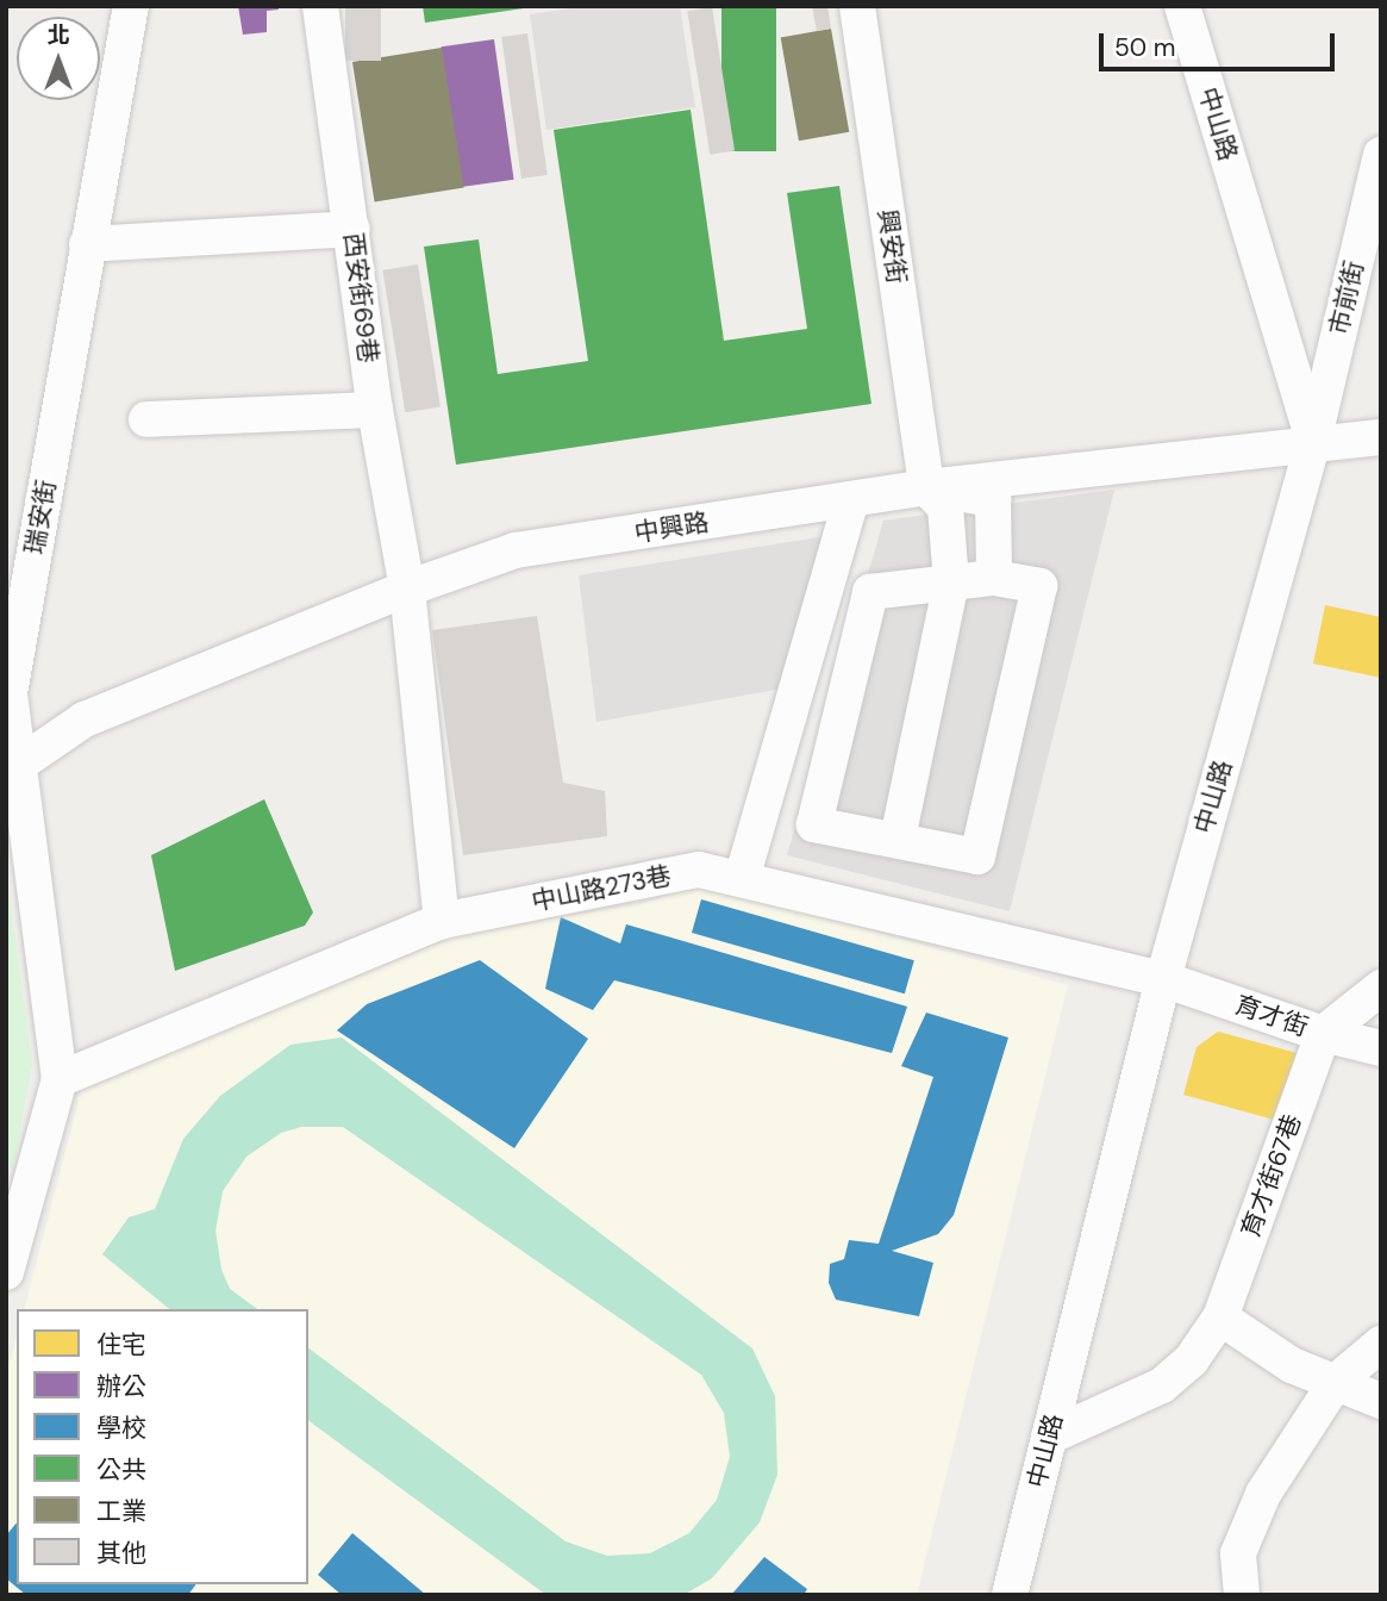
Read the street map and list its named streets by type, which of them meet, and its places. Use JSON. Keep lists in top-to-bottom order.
{
  "streets": {
    "street": [
      "中山路",
      "興安街",
      "西安街69巷",
      "市前街",
      "瑞安街",
      "中興路",
      "中山路273巷",
      "育才街",
      "育才街67巷"
    ]
  },
  "crossings": [
    ["中山路", "市前街"],
    ["中山路", "中興路"],
    ["中山路", "中山路273巷"],
    ["中山路", "育才街"],
    ["中山路", "育才街67巷"],
    ["興安街", "中興路"],
    ["西安街69巷", "中興路"],
    ["西安街69巷", "中山路273巷"],
    ["市前街", "中興路"],
    ["瑞安街", "中興路"],
    ["瑞安街", "中山路273巷"],
    ["中山路273巷", "育才街"],
    ["育才街", "育才街67巷"]
  ],
  "legend": [
    "住宅",
    "辦公",
    "學校",
    "公共",
    "工業",
    "其他"
  ],
  "scale_bar": "50 m",
  "north": "top"
}
